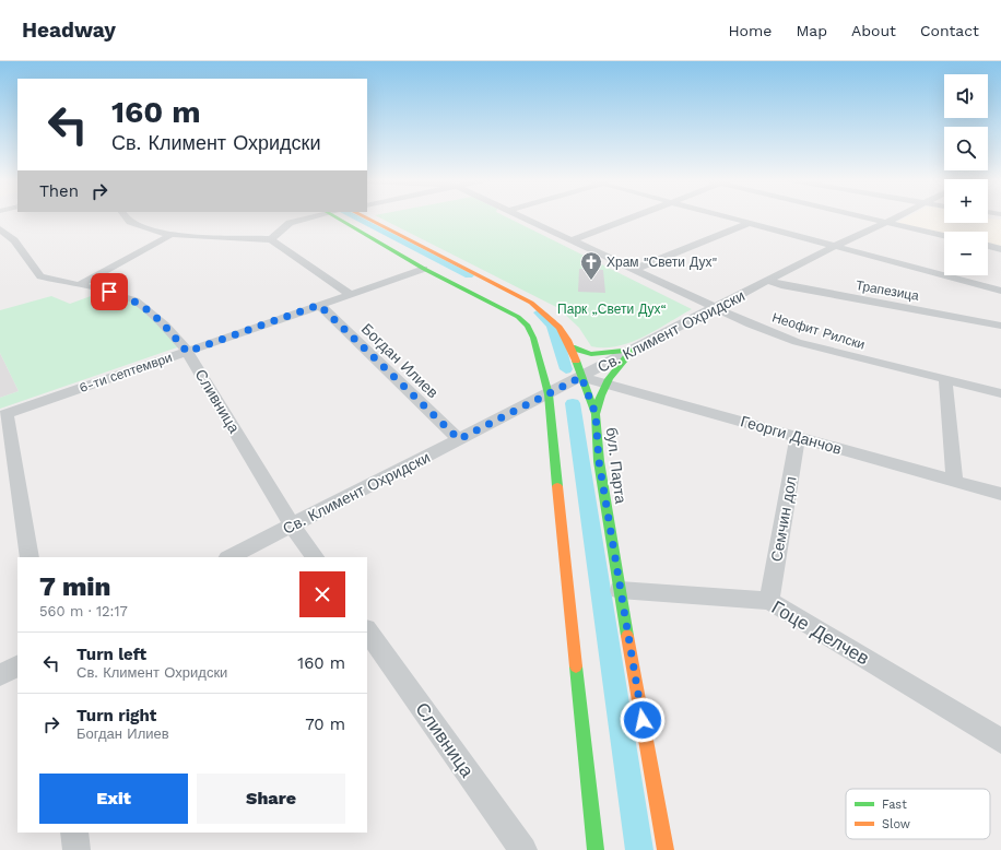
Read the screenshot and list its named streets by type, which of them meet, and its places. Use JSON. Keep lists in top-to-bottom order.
{
  "streets": {
    "main road": ["бул. Парта"],
    "street": [
      "Трапезица",
      "Св. Климент Охридски",
      "Неофит Рилски",
      "Богдан Илиев",
      "6-ти септември",
      "Сливница",
      "Георги Данчов",
      "Семчин дол",
      "Гоце Делчев"
    ]
  },
  "crossings": [
    ["Трапезица", "Св. Климент Охридски"],
    ["Св. Климент Охридски", "Неофит Рилски"],
    ["Св. Климент Охридски", "Богдан Илиев"],
    ["Св. Климент Охридски", "Сливница"],
    ["Св. Климент Охридски", "Георги Данчов"],
    ["Св. Климент Охридски", "бул. Парта"],
    ["Богдан Илиев", "6-ти септември"],
    ["6-ти септември", "Сливница"],
    ["Георги Данчов", "бул. Парта"],
    ["Георги Данчов", "Семчин дол"],
    ["бул. Парта", "Гоце Делчев"],
    ["Семчин дол", "Гоце Делчев"]
  ],
  "parks": ["Парк „Свети Дух“"],
  "places": {
    "church": ["Храм \"Свети Дух\""]
  },
  "legend": ["Fast", "Slow"],
  "page": {
    "header": "Headway",
    "nav": [
      "Home",
      "Map",
      "About",
      "Contact"
    ],
    "map_buttons": ["+", "−"],
    "turn": ["160 m", "Св. Климент Охридски"],
    "then": "Then",
    "heading": ["7 min", "560 m · 12:17"],
    "list": [
      {
        "name": "Turn left",
        "note": "Св. Климент Охридски",
        "value": "160 m"
      },
      {
        "name": "Turn right",
        "note": "Богдан Илиев",
        "value": "70 m"
      }
    ],
    "buttons": ["Exit", "Share"]
  }
}
